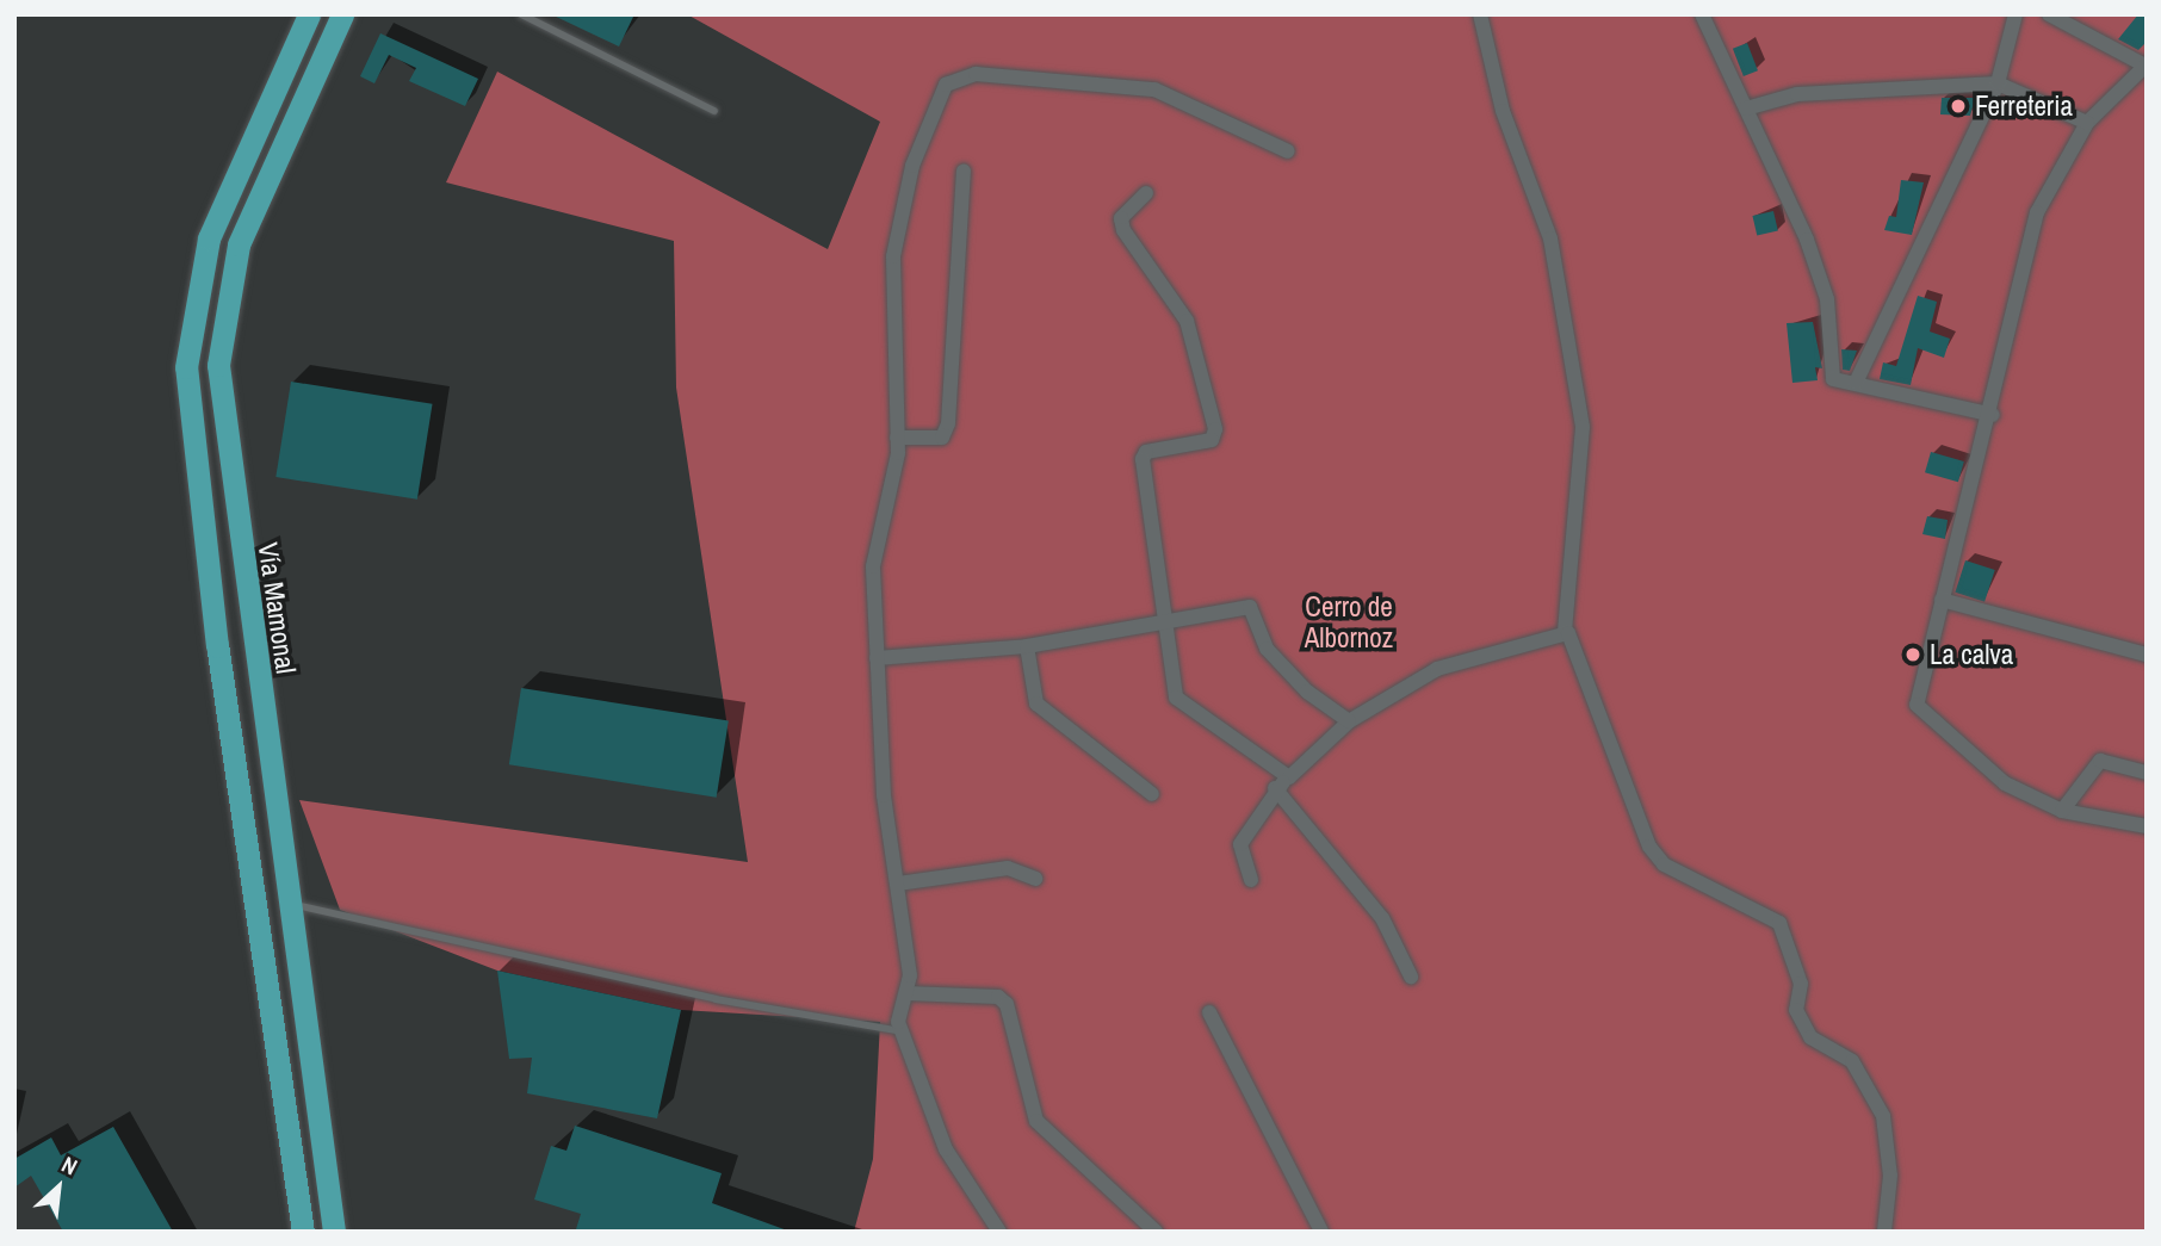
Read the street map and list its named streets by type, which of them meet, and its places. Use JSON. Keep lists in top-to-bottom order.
{
  "streets": {
    "main road": ["Vía Mamonal"]
  },
  "parks": ["Cerro de Albornoz"],
  "places": ["Ferreteria", "La calva"],
  "north": "top right"
}
